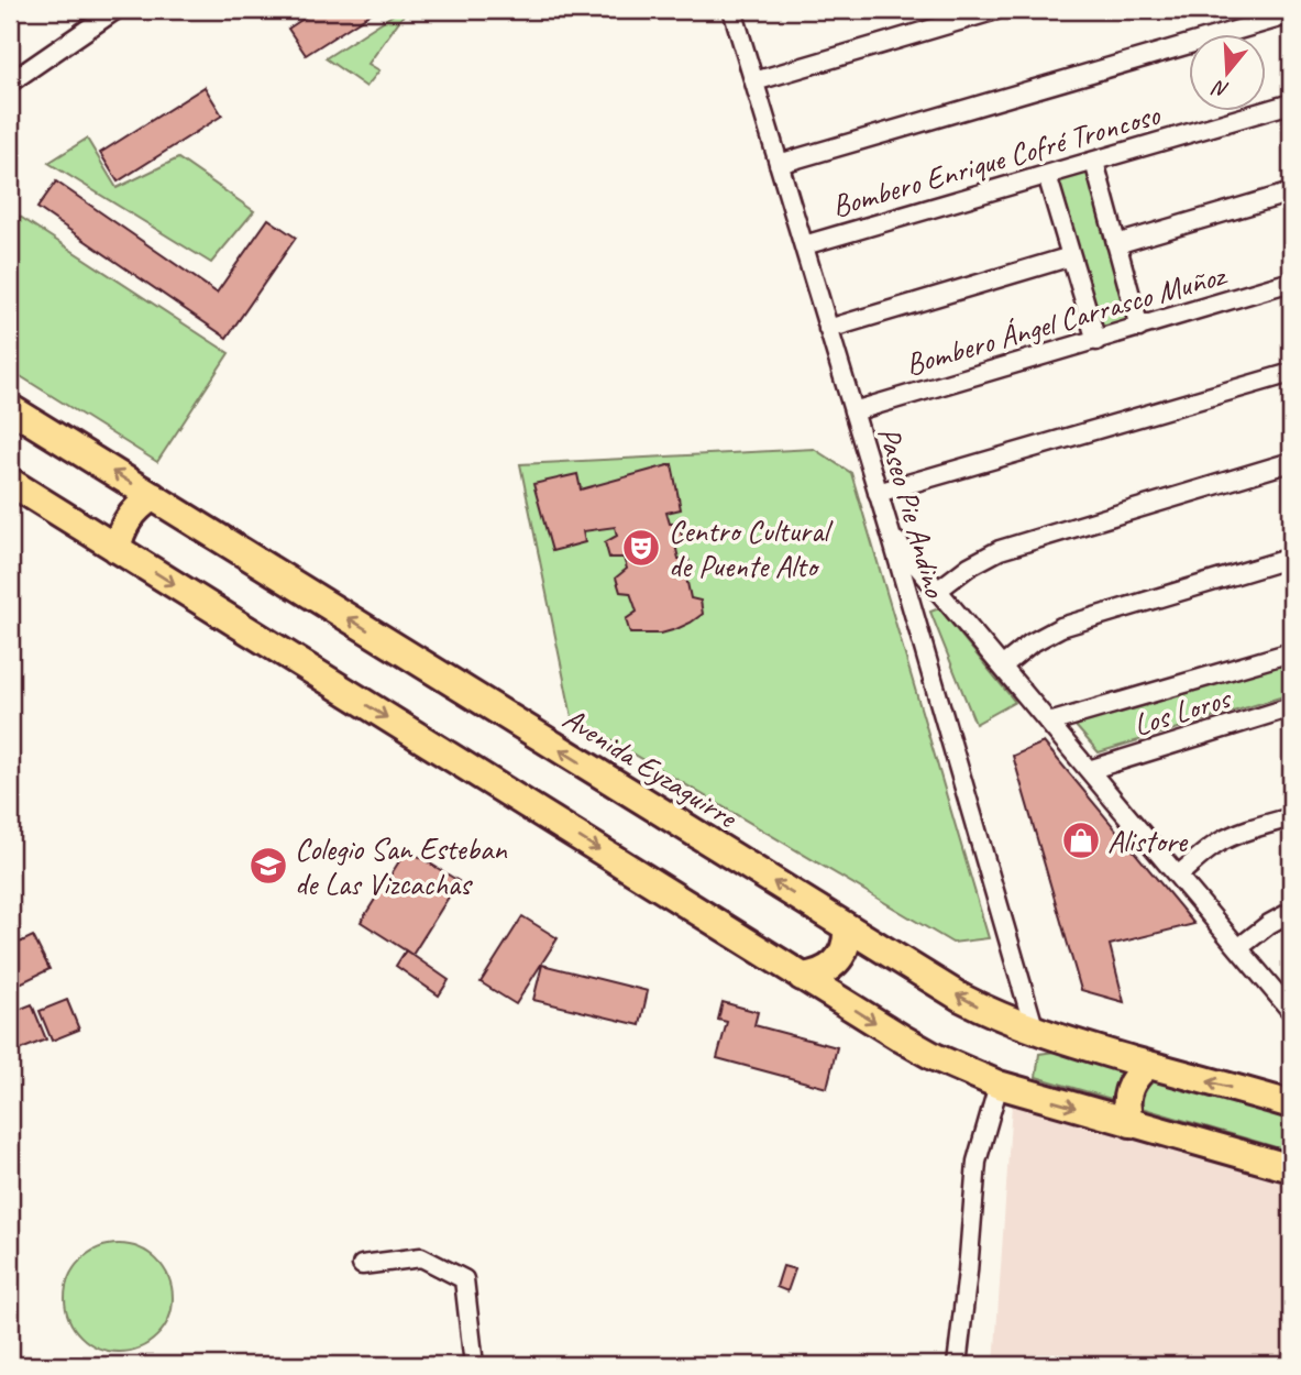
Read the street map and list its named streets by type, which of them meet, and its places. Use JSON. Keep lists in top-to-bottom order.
{
  "streets": {
    "main road": ["Avenida Eyzaguirre"],
    "street": [
      "Bombero Enrique Cofré Troncoso",
      "Bombero Ángel Carrasco Muñoz",
      "Paseo Pie Andino",
      "Los Loros"
    ]
  },
  "crossings": [
    ["Bombero Enrique Cofré Troncoso", "Paseo Pie Andino"],
    ["Bombero Ángel Carrasco Muñoz", "Paseo Pie Andino"],
    ["Paseo Pie Andino", "Avenida Eyzaguirre"]
  ],
  "places": {
    "theatre": ["Centro Cultural de Puente Alto"],
    "shop": ["Alistore"],
    "school or university": ["Colegio San Esteban de Las Vizcachas"]
  },
  "north": "bottom"
}
